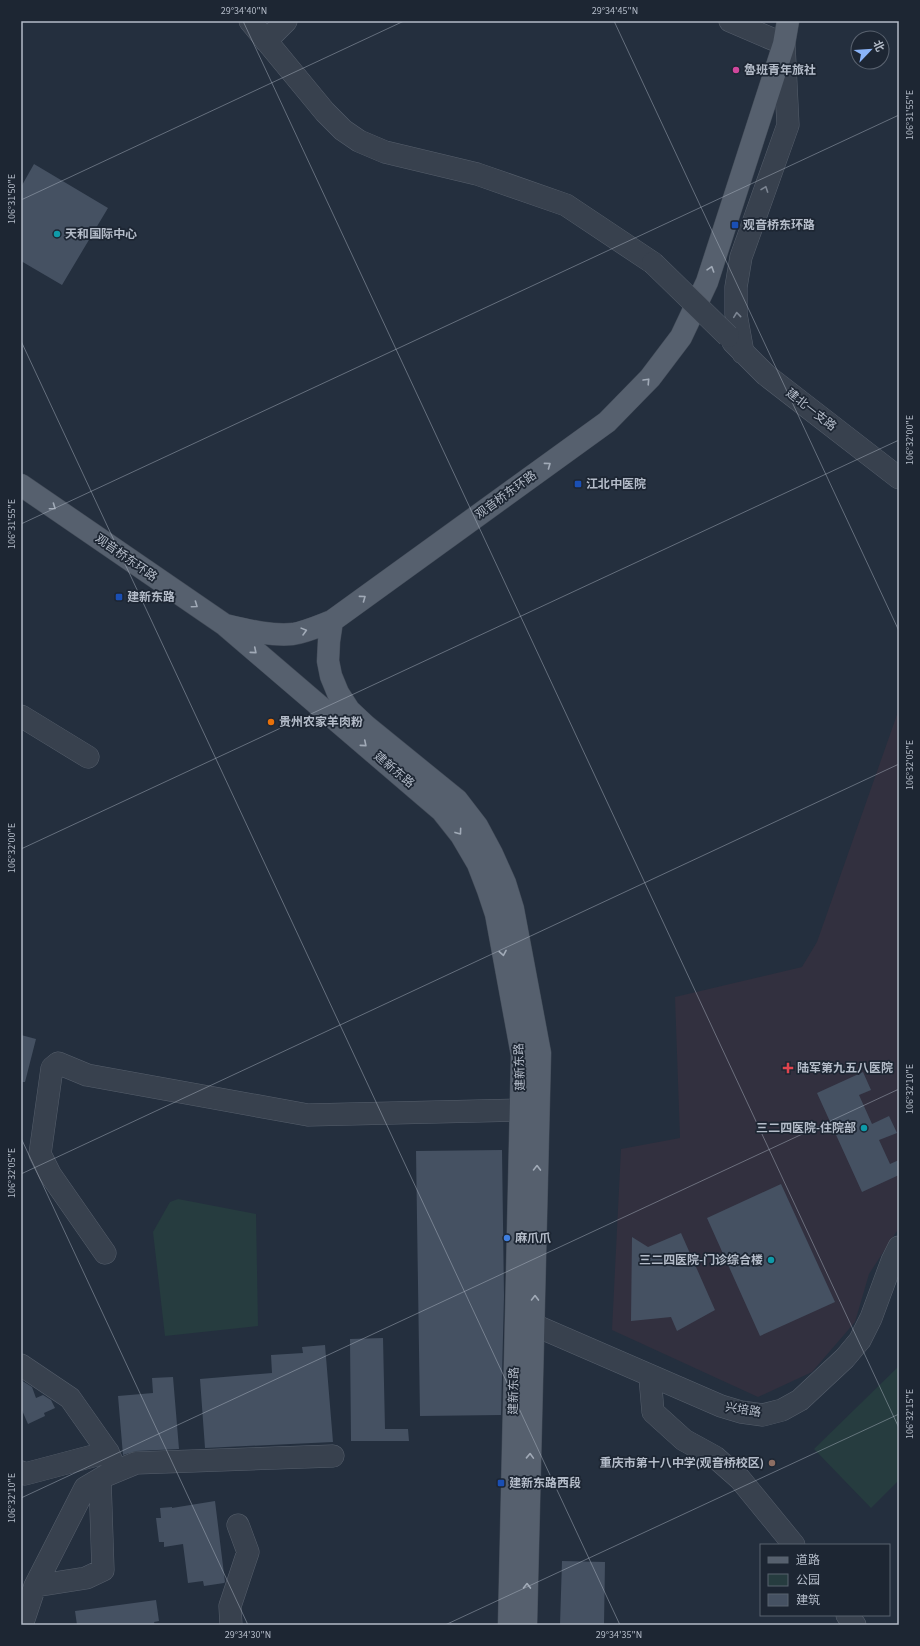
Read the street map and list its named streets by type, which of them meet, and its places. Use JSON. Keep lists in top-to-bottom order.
{
  "streets": {
    "main road": ["观音桥东环路", "建新东路"],
    "street": ["建北一支路", "兴培路"]
  },
  "crossings": [
    ["观音桥东环路", "建新东路"],
    ["建新东路", "兴培路"]
  ],
  "places": {
    "other": [
      "魯班青年旅社",
      "天和国际中心",
      "贵州农家羊肉粉",
      "三二四医院-住院部",
      "麻爪爪",
      "三二四医院-门诊综合楼",
      "重庆市第十八中学(观音桥校区)"
    ],
    "transit": [
      "观音桥东环路",
      "江北中医院",
      "建新东路",
      "建新东路西段"
    ],
    "health": ["陆军第九五八医院"]
  },
  "legend": ["道路", "公园", "建筑"],
  "north": "top right",
  "coordinates": [
    "29°34'40\"N",
    "29°34'45\"N",
    "106°31'55\"E",
    "106°31'50\"E",
    "106°32'00\"E",
    "106°32'05\"E",
    "106°32'10\"E",
    "106°32'15\"E",
    "29°34'30\"N",
    "29°34'35\"N"
  ]
}
